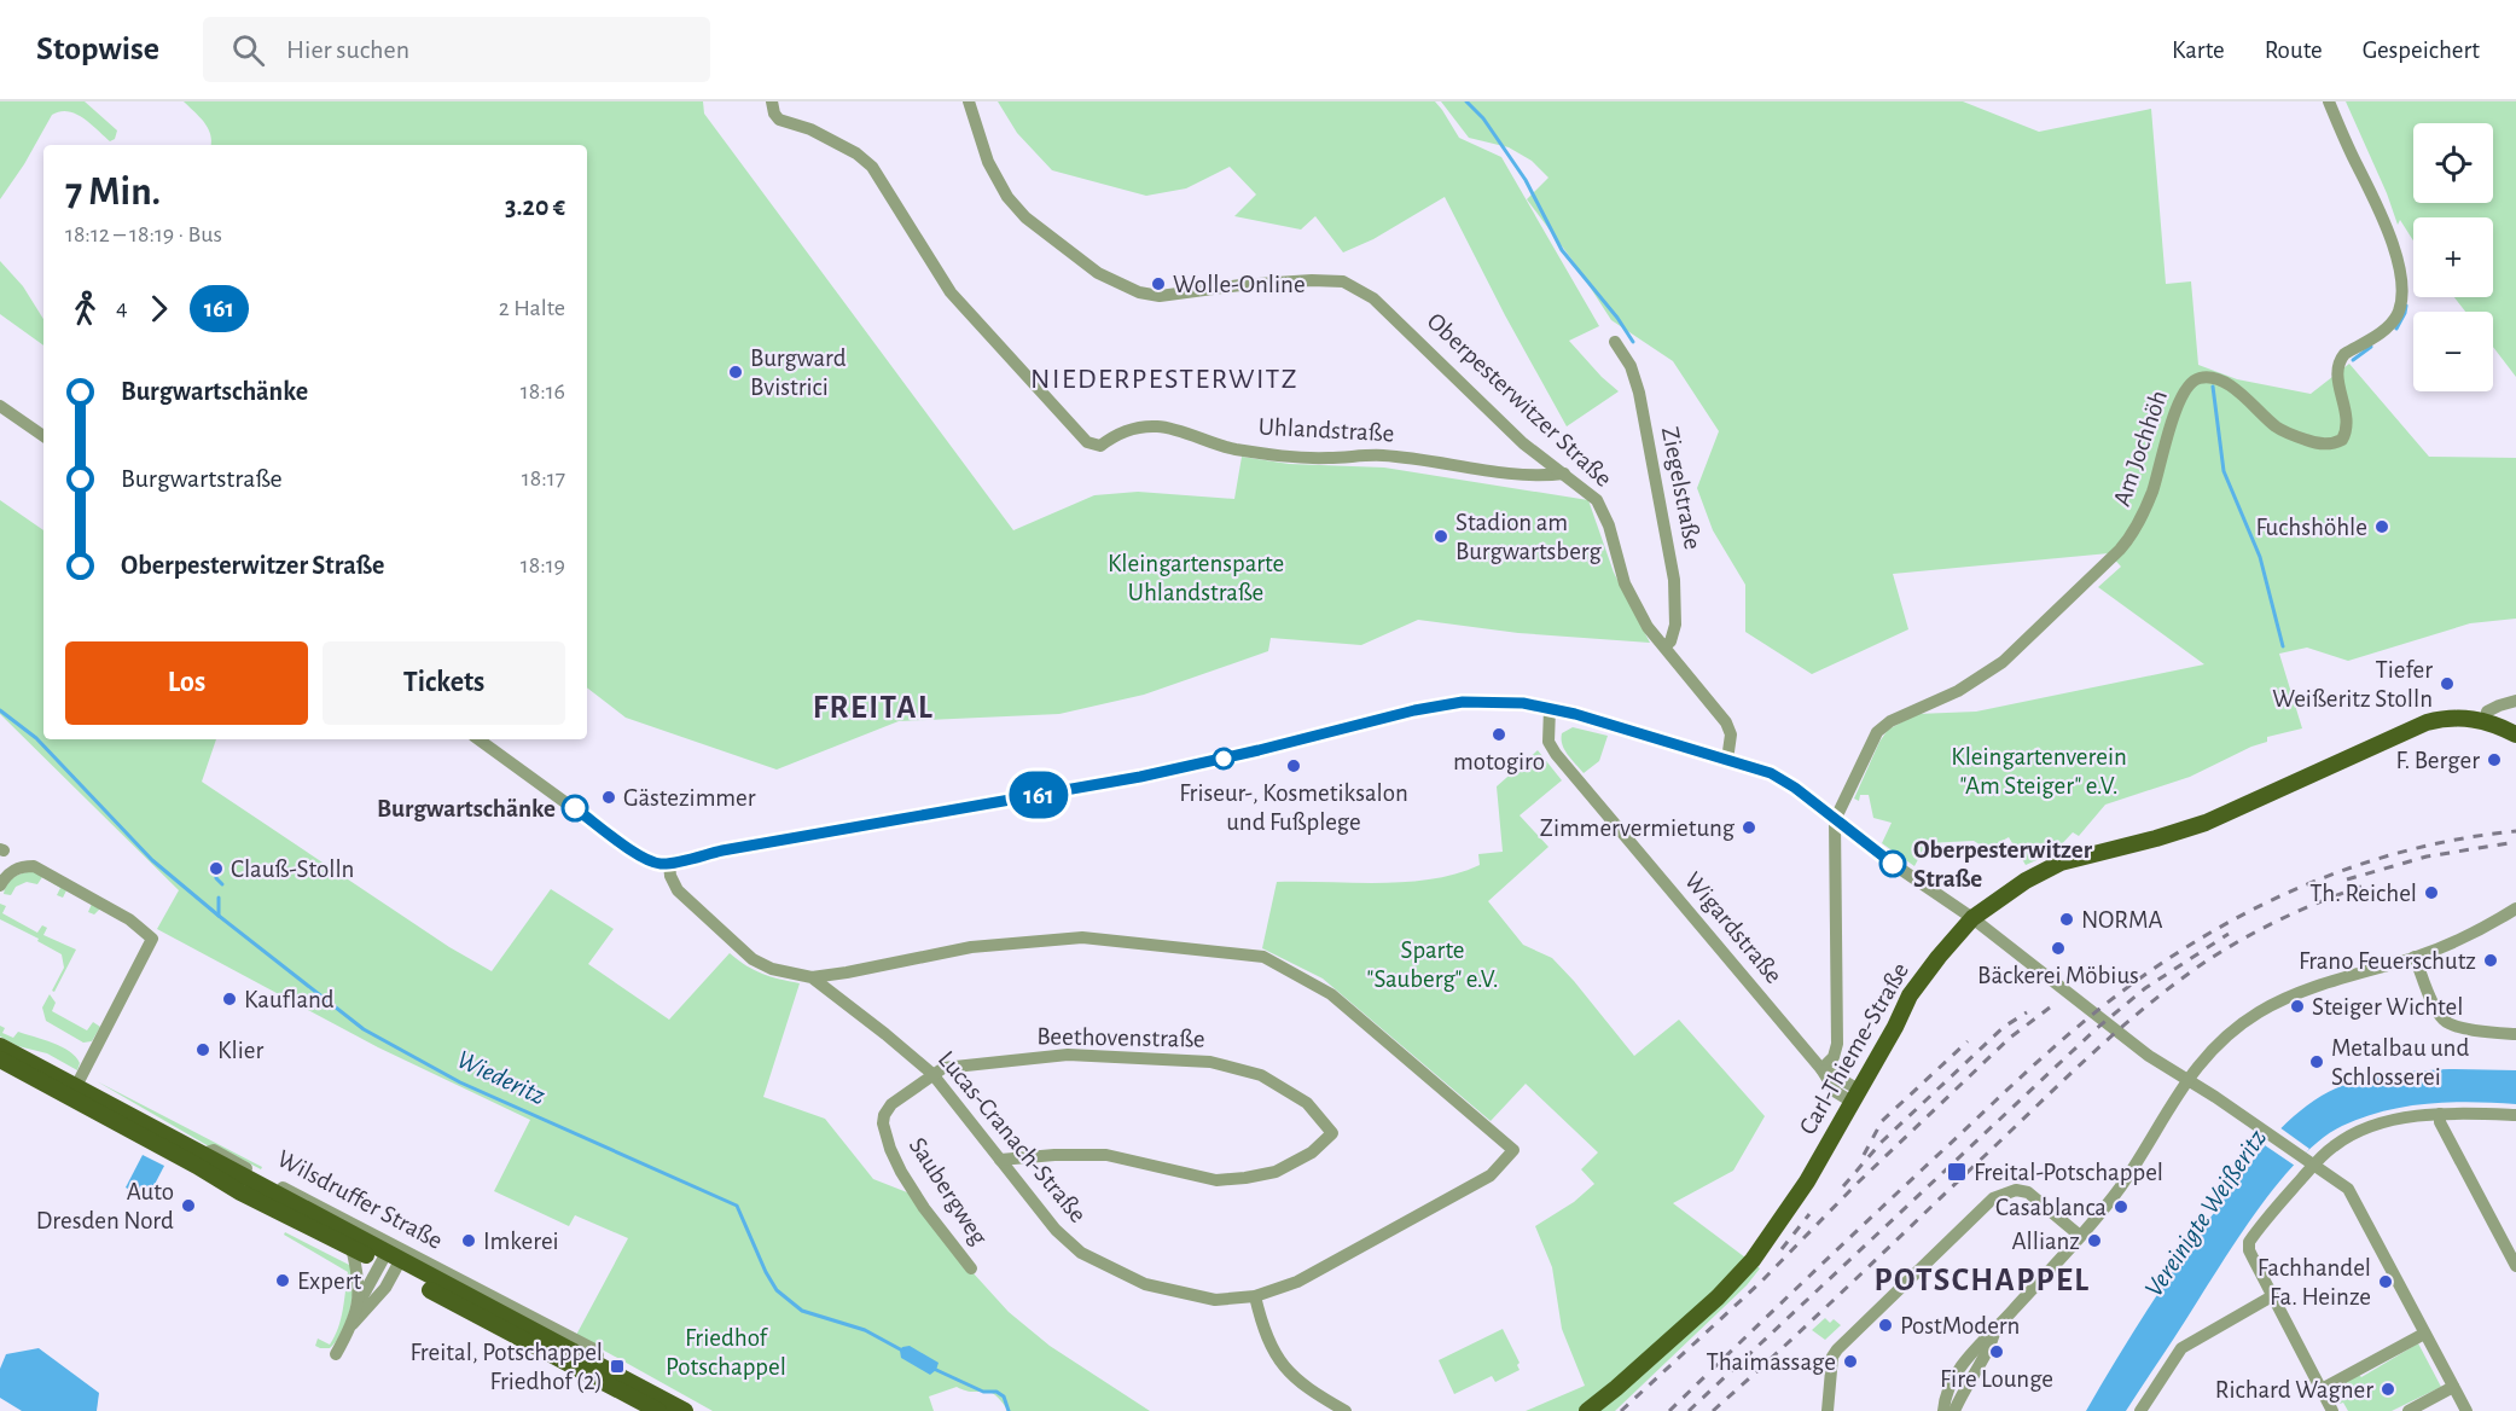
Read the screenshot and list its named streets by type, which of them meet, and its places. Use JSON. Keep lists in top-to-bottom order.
{
  "streets": {
    "main road": ["Carl-Thieme-Straße", "Wilsdruffer Straße"],
    "street": [
      "Oberpesterwitzer Straße",
      "Uhlandstraße",
      "Am Jochhöh",
      "Ziegelstraße",
      "Wigardstraße",
      "Beethovenstraße",
      "Lucas-Cranach-Straße",
      "Saubergweg"
    ]
  },
  "crossings": [
    ["Oberpesterwitzer Straße", "Uhlandstraße"],
    ["Oberpesterwitzer Straße", "Ziegelstraße"],
    ["Wigardstraße", "Carl-Thieme-Straße"],
    ["Beethovenstraße", "Lucas-Cranach-Straße"],
    ["Beethovenstraße", "Saubergweg"],
    ["Lucas-Cranach-Straße", "Saubergweg"]
  ],
  "districts": ["NIEDERPESTERWITZ", "FREITAL", "POTSCHAPPEL"],
  "water": ["Wiederitz", "Vereinigte Weißeritz"],
  "parks": [
    "Kleingartensparte Uhlandstraße",
    "Kleingartenverein \"Am Steiger\" e.V.",
    "Sparte \"Sauberg\" e.V.",
    "Friedhof Potschappel"
  ],
  "places": {
    "other": [
      "Wolle-Online",
      "Burgward Bvistrici",
      "Fuchshöhle",
      "Stadion am Burgwartsberg",
      "Tiefer Weißeritz Stolln",
      "motogiro",
      "F. Berger",
      "Friseur-, Kosmetiksalon und Fußplege",
      "Gästezimmer",
      "Burgwartschänke",
      "Zimmervermietung",
      "Oberpesterwitzer Straße",
      "Clauß-Stolln",
      "Th. Reichel",
      "NORMA",
      "Bäckerei Möbius",
      "Frano Feuerschutz",
      "Kaufland",
      "Steiger Wichtel",
      "Klier",
      "Metalbau und Schlosserei",
      "Auto Dresden Nord",
      "Casablanca",
      "Imkerei",
      "Allianz",
      "Expert",
      "Fachhandel Fa. Heinze",
      "PostModern",
      "Fire Lounge",
      "Thaimassage",
      "Richard Wagner"
    ],
    "transit": ["Freital-Potschappel", "Freital, Potschappel Friedhof (2)"]
  },
  "lines": ["bus line 161"],
  "page": {
    "header": "Stopwise",
    "search": "Hier suchen",
    "nav": ["Karte", "Route", "Gespeichert"],
    "on_map": "161",
    "map_buttons": ["+", "−"],
    "heading": ["7 Min.", "18:12 – 18:19 · Bus", "3.20 €"],
    "legs": ["4", "161", "2 Halte"],
    "list": [
      {
        "name": "Burgwartschänke",
        "value": "18:16"
      },
      {
        "name": "Burgwartstraße",
        "value": "18:17"
      },
      {
        "name": "Oberpesterwitzer Straße",
        "value": "18:19"
      }
    ],
    "buttons": ["Los", "Tickets"]
  }
}
